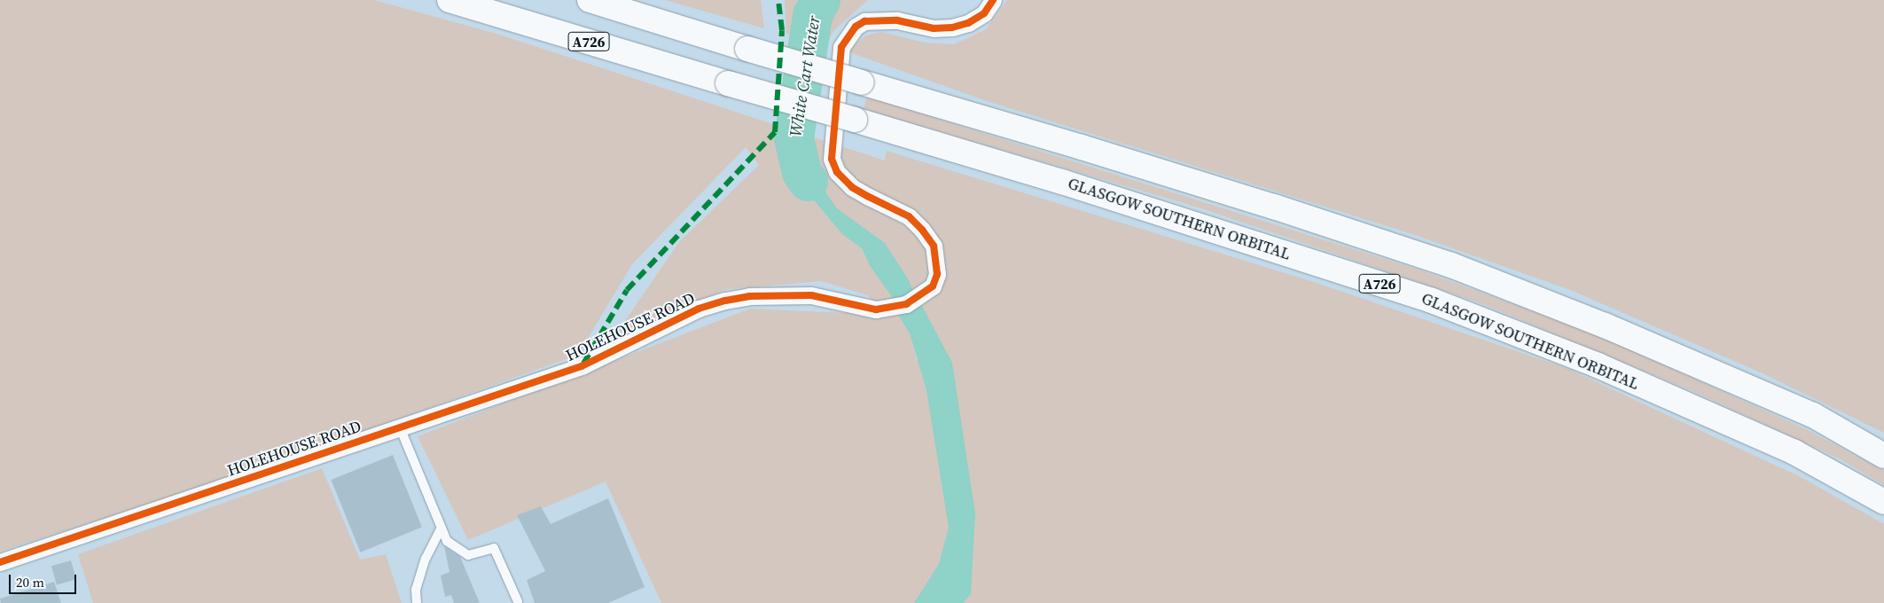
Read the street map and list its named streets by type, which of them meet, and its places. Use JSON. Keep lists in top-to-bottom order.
{
  "streets": {
    "highway": ["A726", "GLASGOW SOUTHERN ORBITAL"],
    "street": ["HOLEHOUSE ROAD"]
  },
  "water": ["White Cart Water"],
  "scale_bar": "20 m"
}
